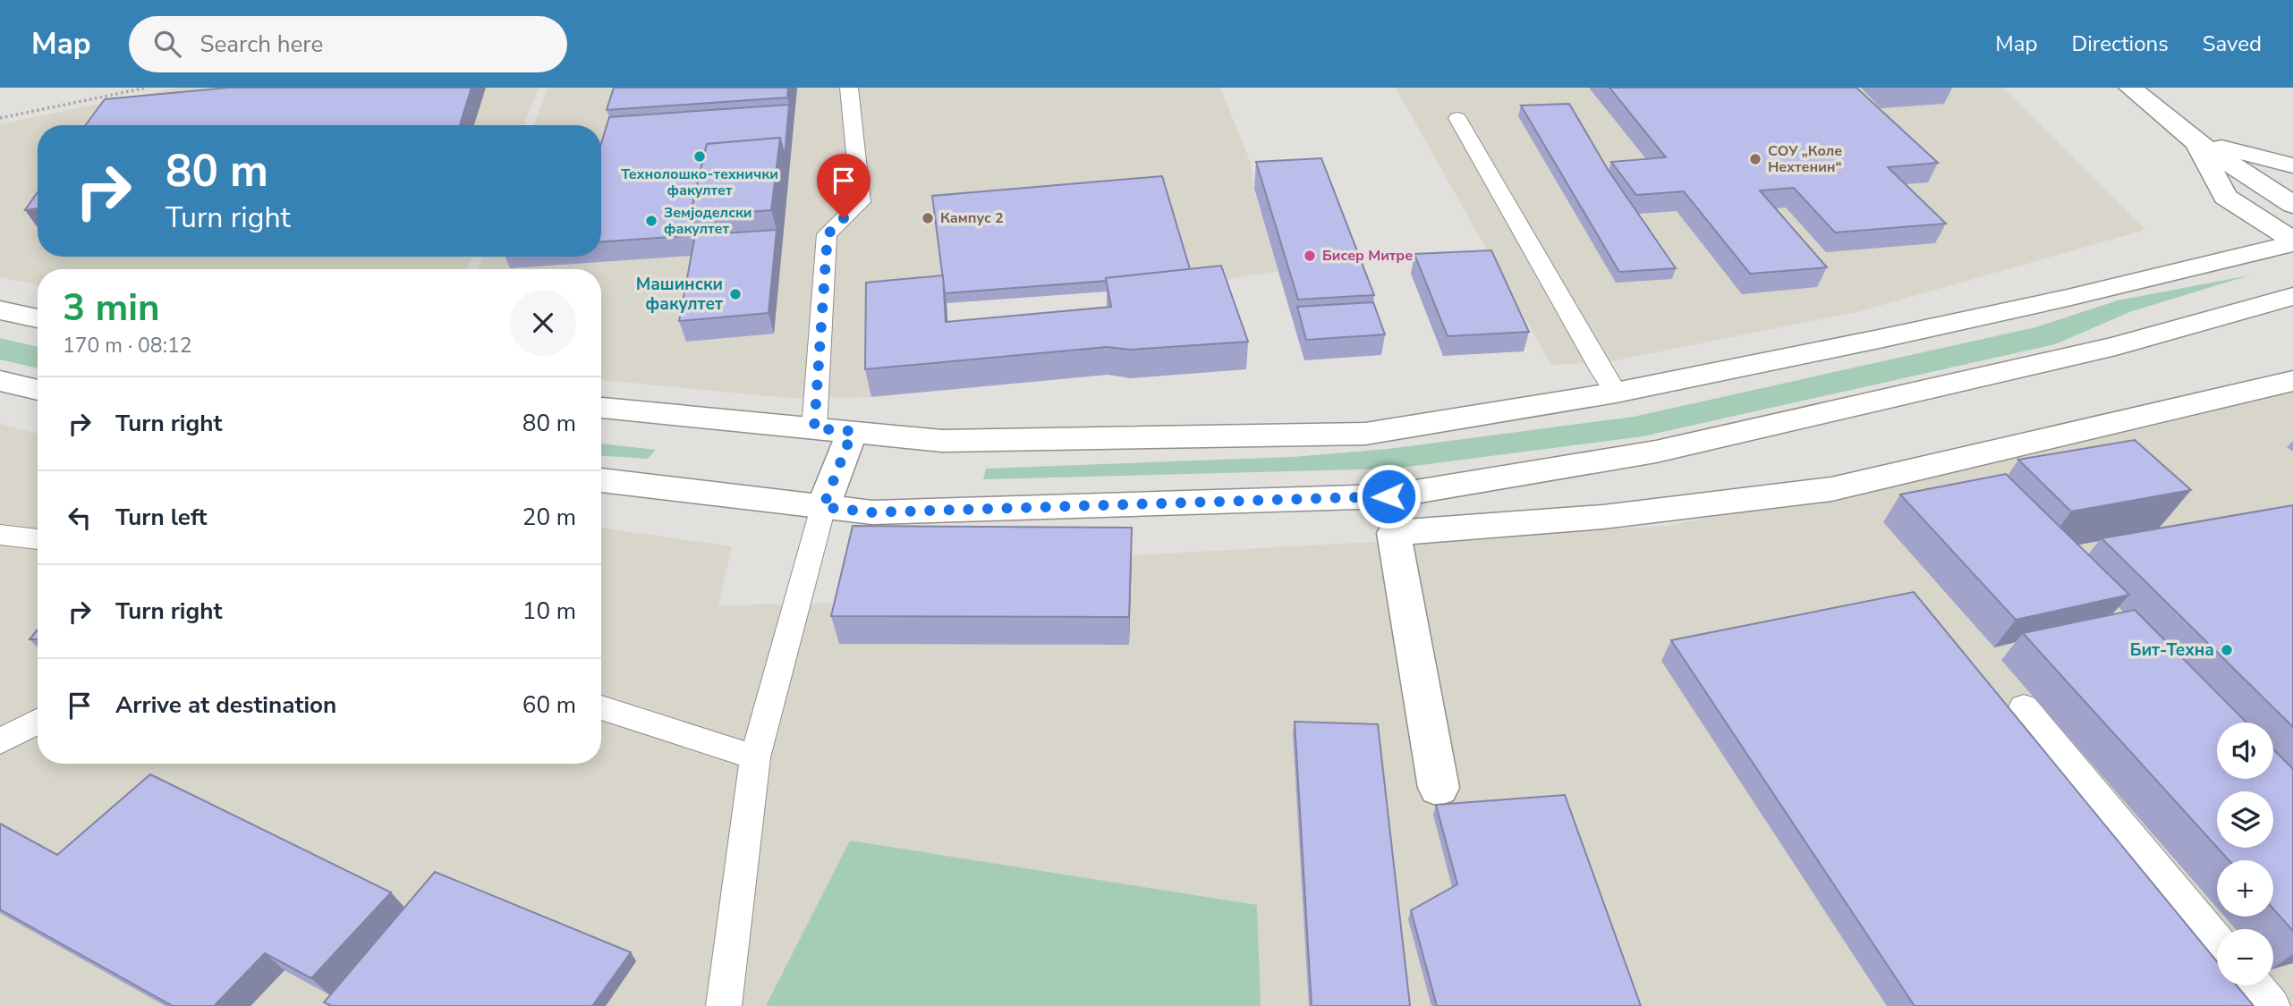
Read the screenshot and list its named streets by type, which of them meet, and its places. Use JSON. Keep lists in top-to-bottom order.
{
  "places": [
    "Технолошко-технички факултет",
    "СОУ „Коле Нехтенин“",
    "Кампус 2",
    "Земјоделски факултет",
    "Бисер Митре",
    "Машински факултет",
    "Бит-Техна"
  ],
  "page": {
    "header": "Map",
    "search": "Search here",
    "nav": ["Map", "Directions", "Saved"],
    "turn": ["80 m", "Turn right"],
    "heading": ["3 min", "170 m · 08:12"],
    "list": [
      {
        "name": "Turn right",
        "value": "80 m"
      },
      {
        "name": "Turn left",
        "value": "20 m"
      },
      {
        "name": "Turn right",
        "value": "10 m"
      },
      {
        "name": "Arrive at destination",
        "value": "60 m"
      }
    ],
    "map_buttons": ["+", "−"]
  }
}
